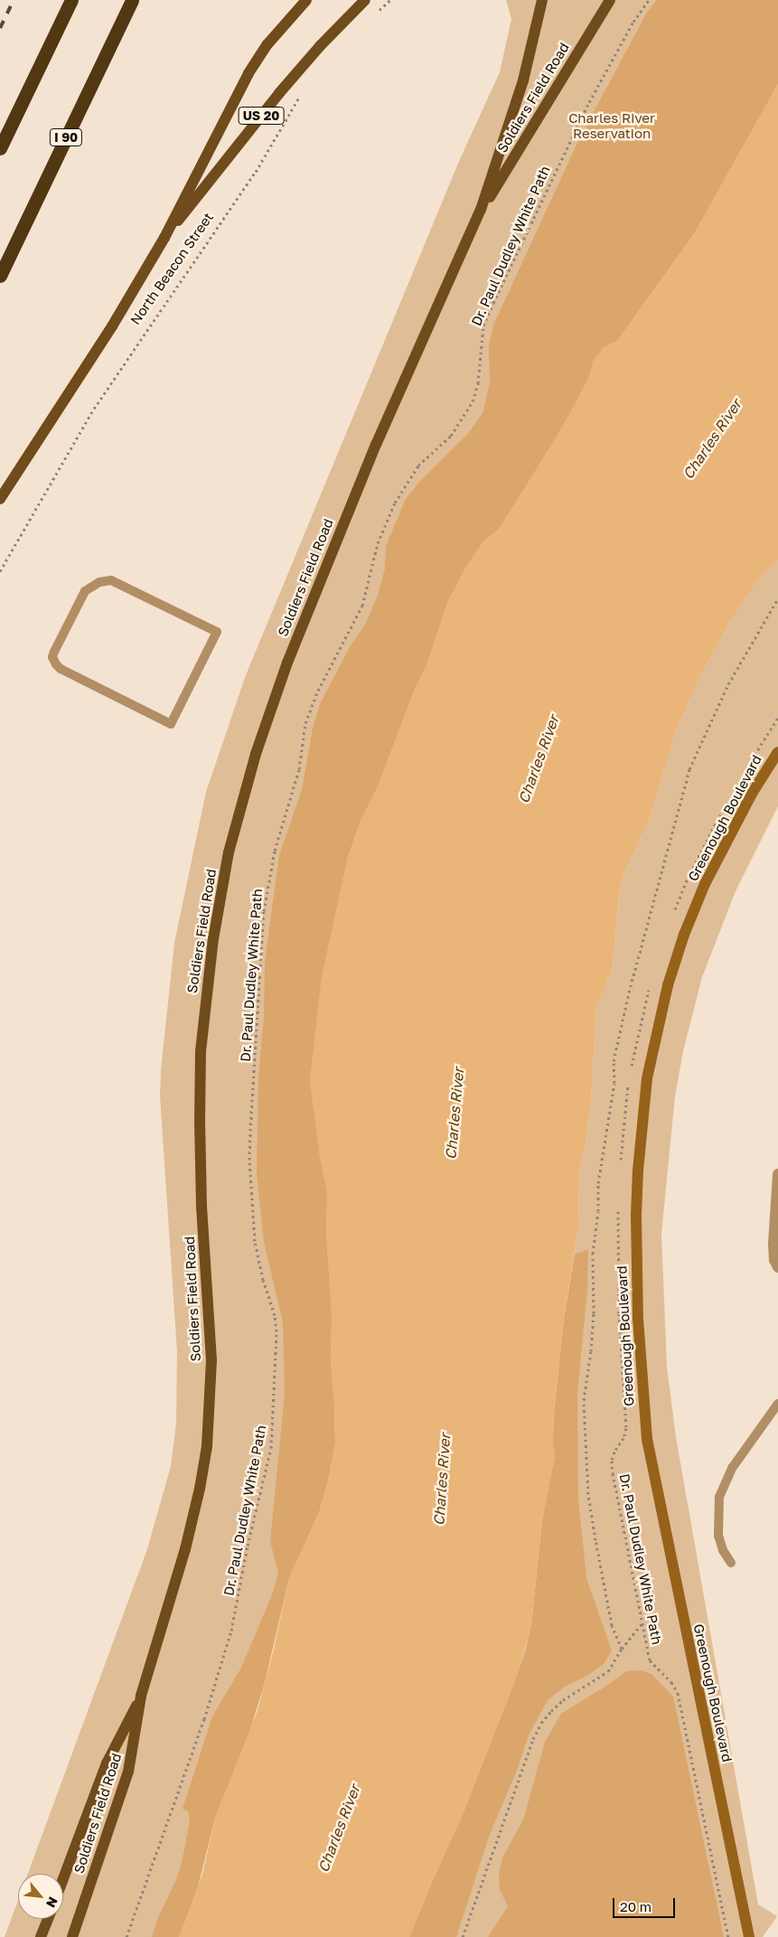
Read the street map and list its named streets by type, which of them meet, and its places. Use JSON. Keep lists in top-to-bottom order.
{
  "streets": {
    "highway": ["I 90"],
    "main road": ["Soldiers Field Road", "US 20", "North Beacon Street"],
    "street": ["Greenough Boulevard"],
    "path": ["Dr. Paul Dudley White Path"]
  },
  "water": ["Charles River"],
  "parks": ["Charles River Reservation"],
  "scale_bar": "20 m",
  "north": "bottom right"
}
